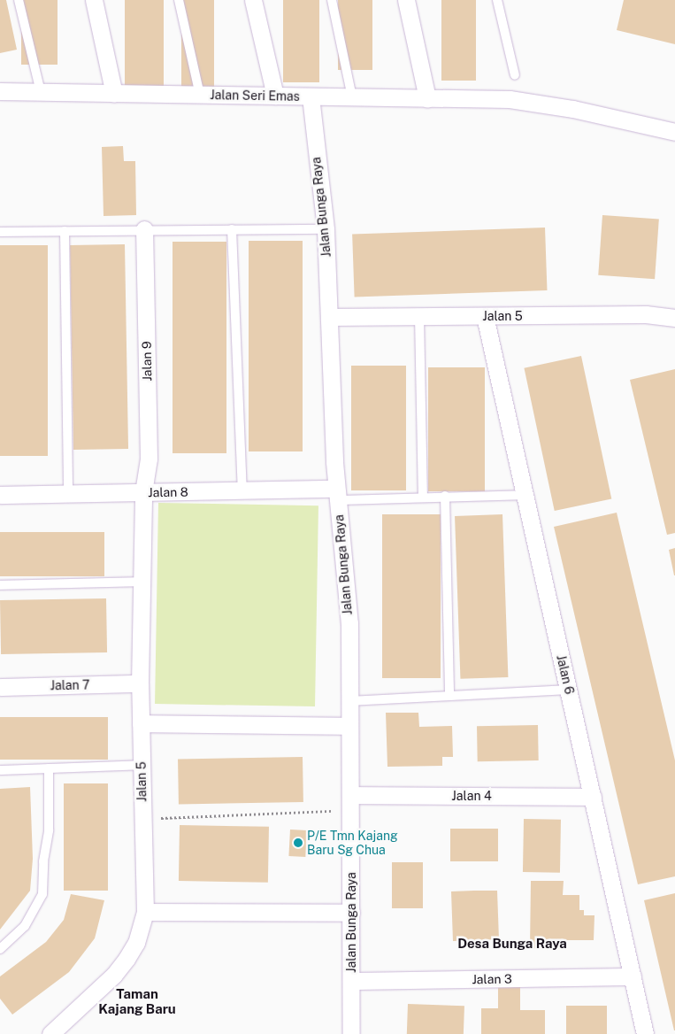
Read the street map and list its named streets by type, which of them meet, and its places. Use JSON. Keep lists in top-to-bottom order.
{
  "streets": {
    "street": [
      "Jalan Seri Emas",
      "Jalan Bunga Raya",
      "Jalan 5",
      "Jalan 9",
      "Jalan 8",
      "Jalan 6",
      "Jalan 7",
      "Jalan 4",
      "Jalan 3"
    ]
  },
  "crossings": [
    ["Jalan Seri Emas", "Jalan Bunga Raya"],
    ["Jalan Bunga Raya", "Jalan 5"],
    ["Jalan Bunga Raya", "Jalan 8"],
    ["Jalan Bunga Raya", "Jalan 4"],
    ["Jalan Bunga Raya", "Jalan 3"],
    ["Jalan 5", "Jalan 9"],
    ["Jalan 5", "Jalan 8"],
    ["Jalan 5", "Jalan 6"],
    ["Jalan 5", "Jalan 7"],
    ["Jalan 9", "Jalan 8"],
    ["Jalan 6", "Jalan 4"],
    ["Jalan 6", "Jalan 3"]
  ],
  "districts": ["Desa Bunga Raya", "Taman Kajang Baru"],
  "places": ["P/E Tmn Kajang Baru Sg Chua"]
}
